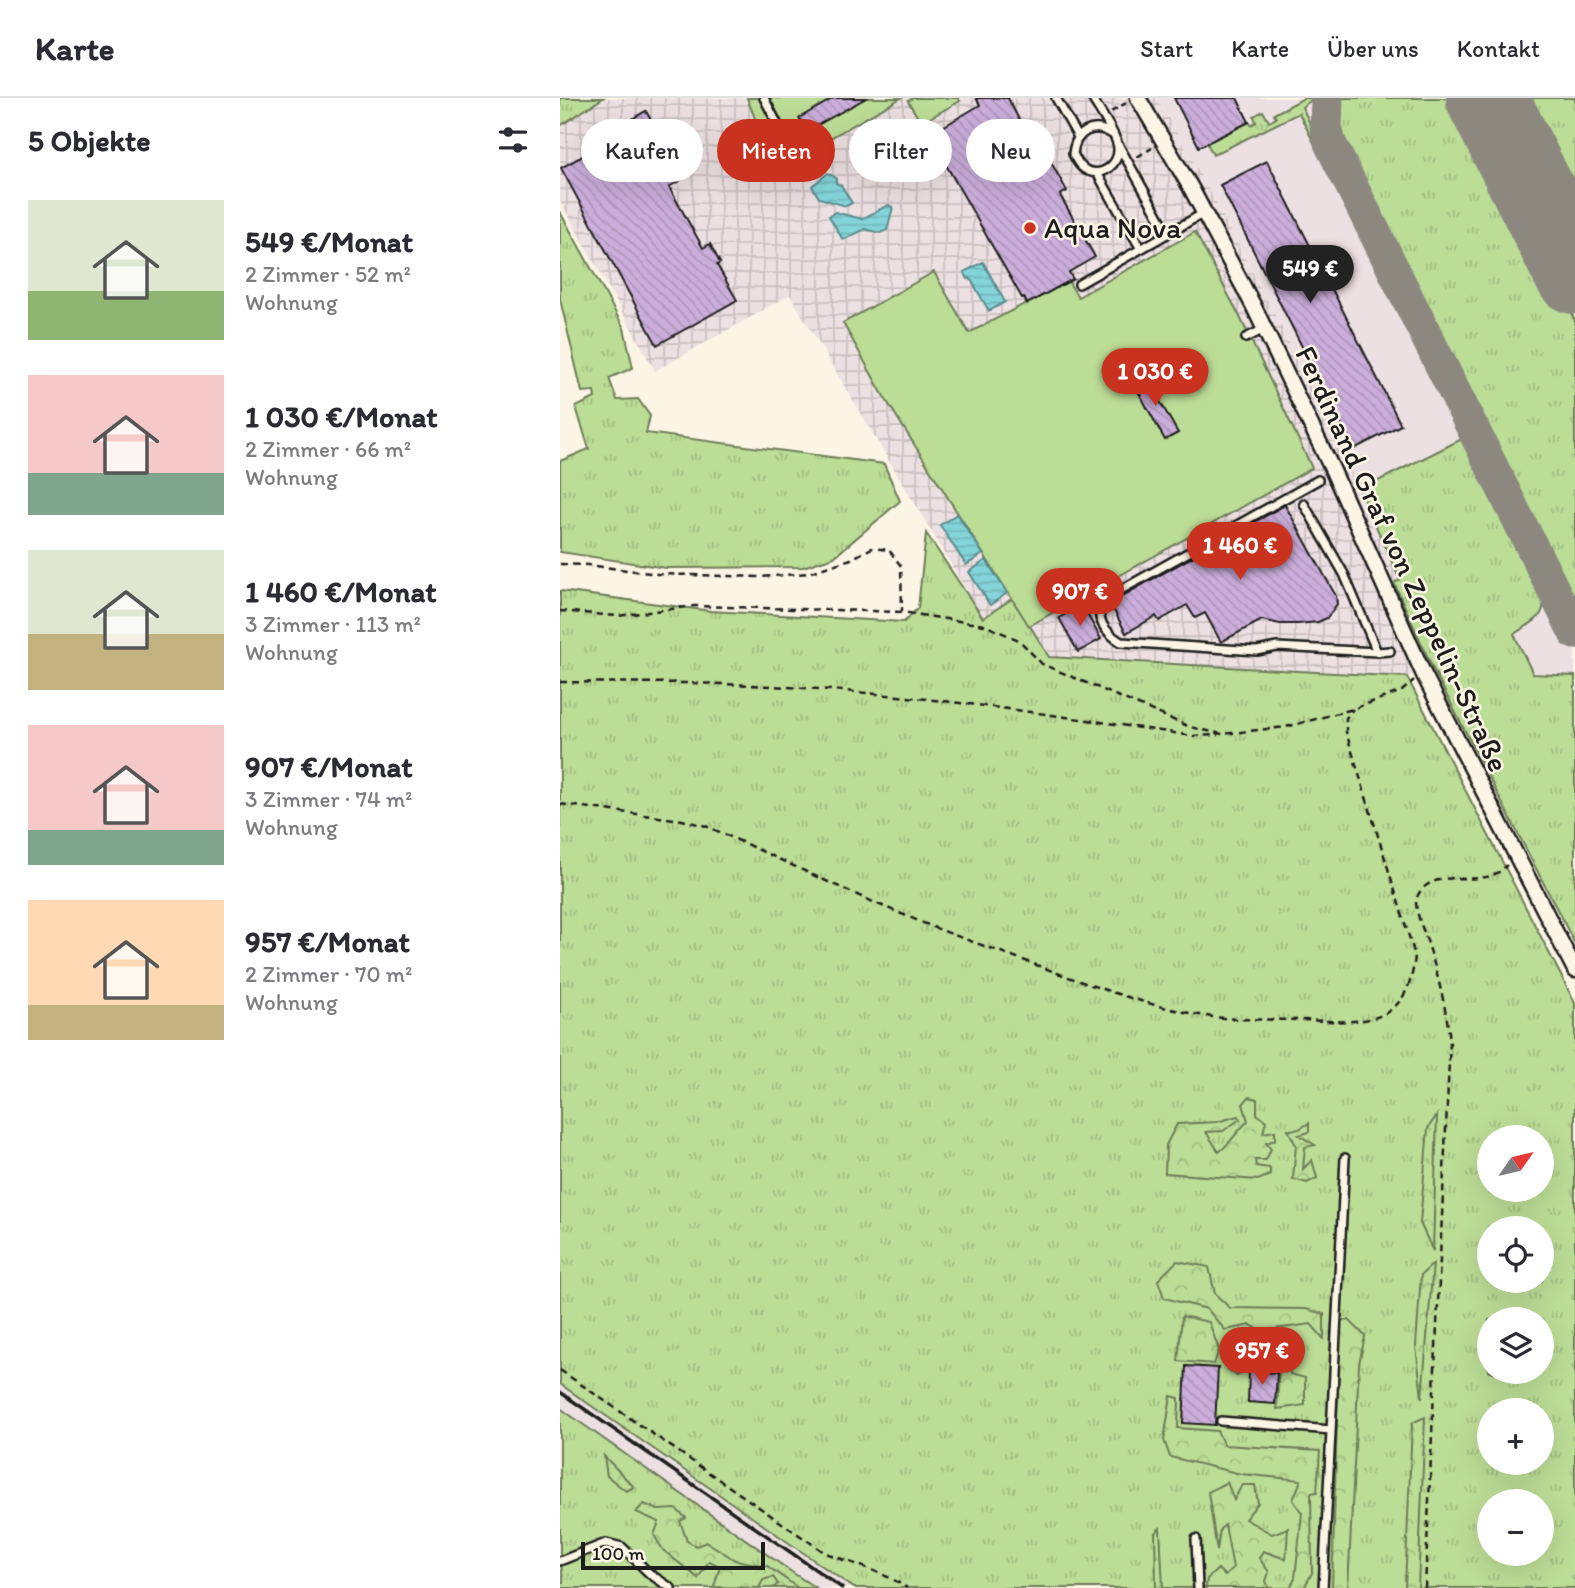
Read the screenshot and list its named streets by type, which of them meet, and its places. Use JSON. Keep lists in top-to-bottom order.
{
  "streets": {
    "street": ["Ferdinand Graf von Zeppelin-Straße"]
  },
  "places": ["Aqua Nova"],
  "scale_bar": "100 m",
  "north": "top right",
  "page": {
    "header": "Karte",
    "nav": [
      "Start",
      "Karte",
      "Über uns",
      "Kontakt"
    ],
    "heading": "5 Objekte",
    "chip": [
      "Kaufen",
      "Mieten",
      "Filter",
      "Neu"
    ],
    "list": [
      {
        "name": "549 €/Monat",
        "note": "2 Zimmer · 52 m² · Wohnung"
      },
      {
        "name": "1 030 €/Monat",
        "note": "2 Zimmer · 66 m² · Wohnung"
      },
      {
        "name": "1 460 €/Monat",
        "note": "3 Zimmer · 113 m² · Wohnung"
      },
      {
        "name": "907 €/Monat",
        "note": "3 Zimmer · 74 m² · Wohnung"
      },
      {
        "name": "957 €/Monat",
        "note": "2 Zimmer · 70 m² · Wohnung"
      }
    ],
    "price": [
      "549 €",
      "1 030 €",
      "1 460 €",
      "907 €",
      "957 €"
    ],
    "map_buttons": ["+", "−"],
    "scale": "100 m"
  }
}
